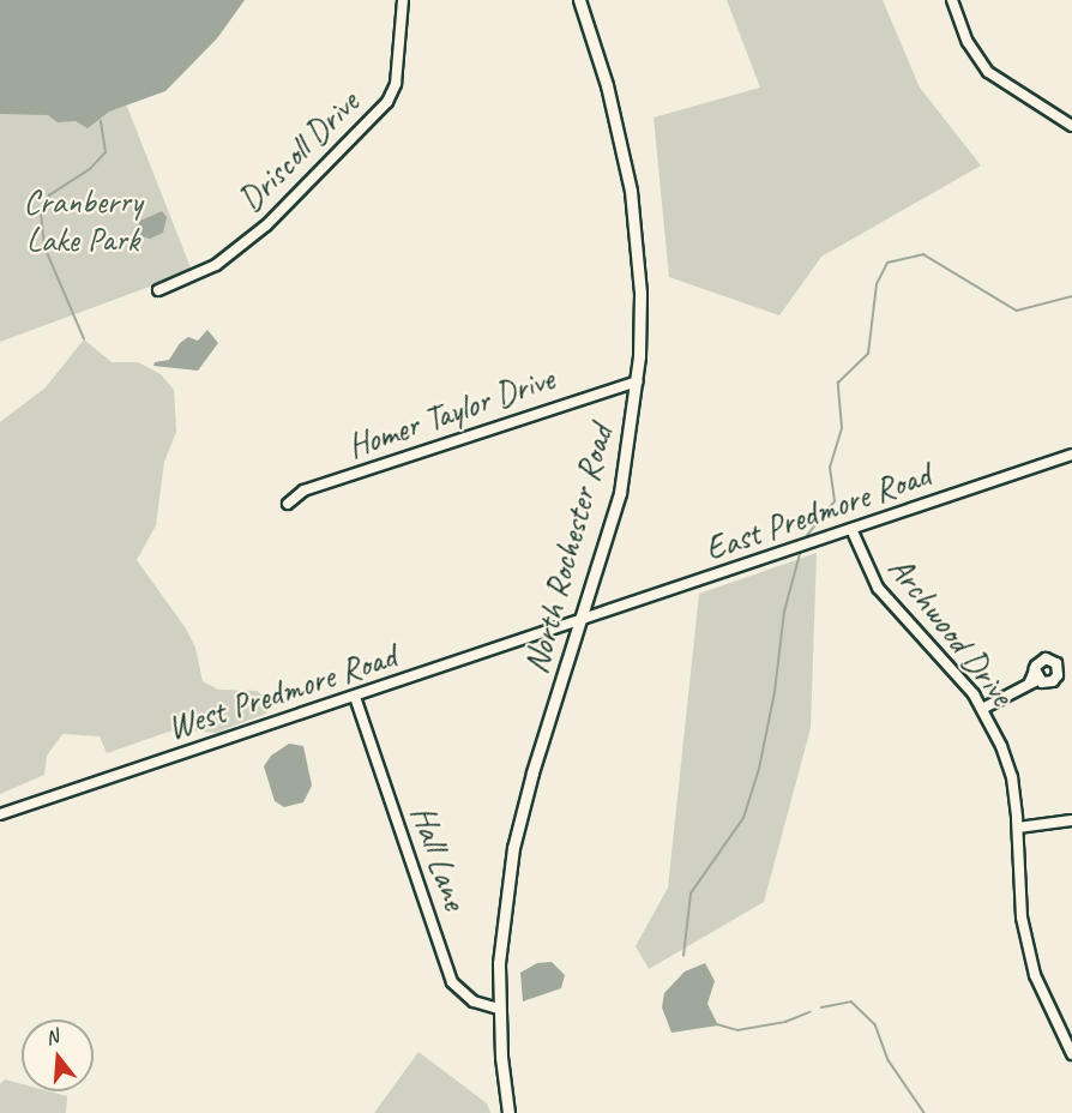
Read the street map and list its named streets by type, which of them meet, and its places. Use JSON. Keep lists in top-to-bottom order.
{
  "streets": {
    "main road": ["North Rochester Road"],
    "street": [
      "Driscoll Drive",
      "Homer Taylor Drive",
      "East Predmore Road",
      "Archwood Drive",
      "West Predmore Road",
      "Hall Lane"
    ]
  },
  "crossings": [
    ["Homer Taylor Drive", "North Rochester Road"],
    ["East Predmore Road", "North Rochester Road"],
    ["East Predmore Road", "Archwood Drive"],
    ["East Predmore Road", "West Predmore Road"],
    ["North Rochester Road", "West Predmore Road"],
    ["North Rochester Road", "Hall Lane"],
    ["West Predmore Road", "Hall Lane"]
  ],
  "parks": ["Cranberry Lake Park"],
  "north": "top"
}
